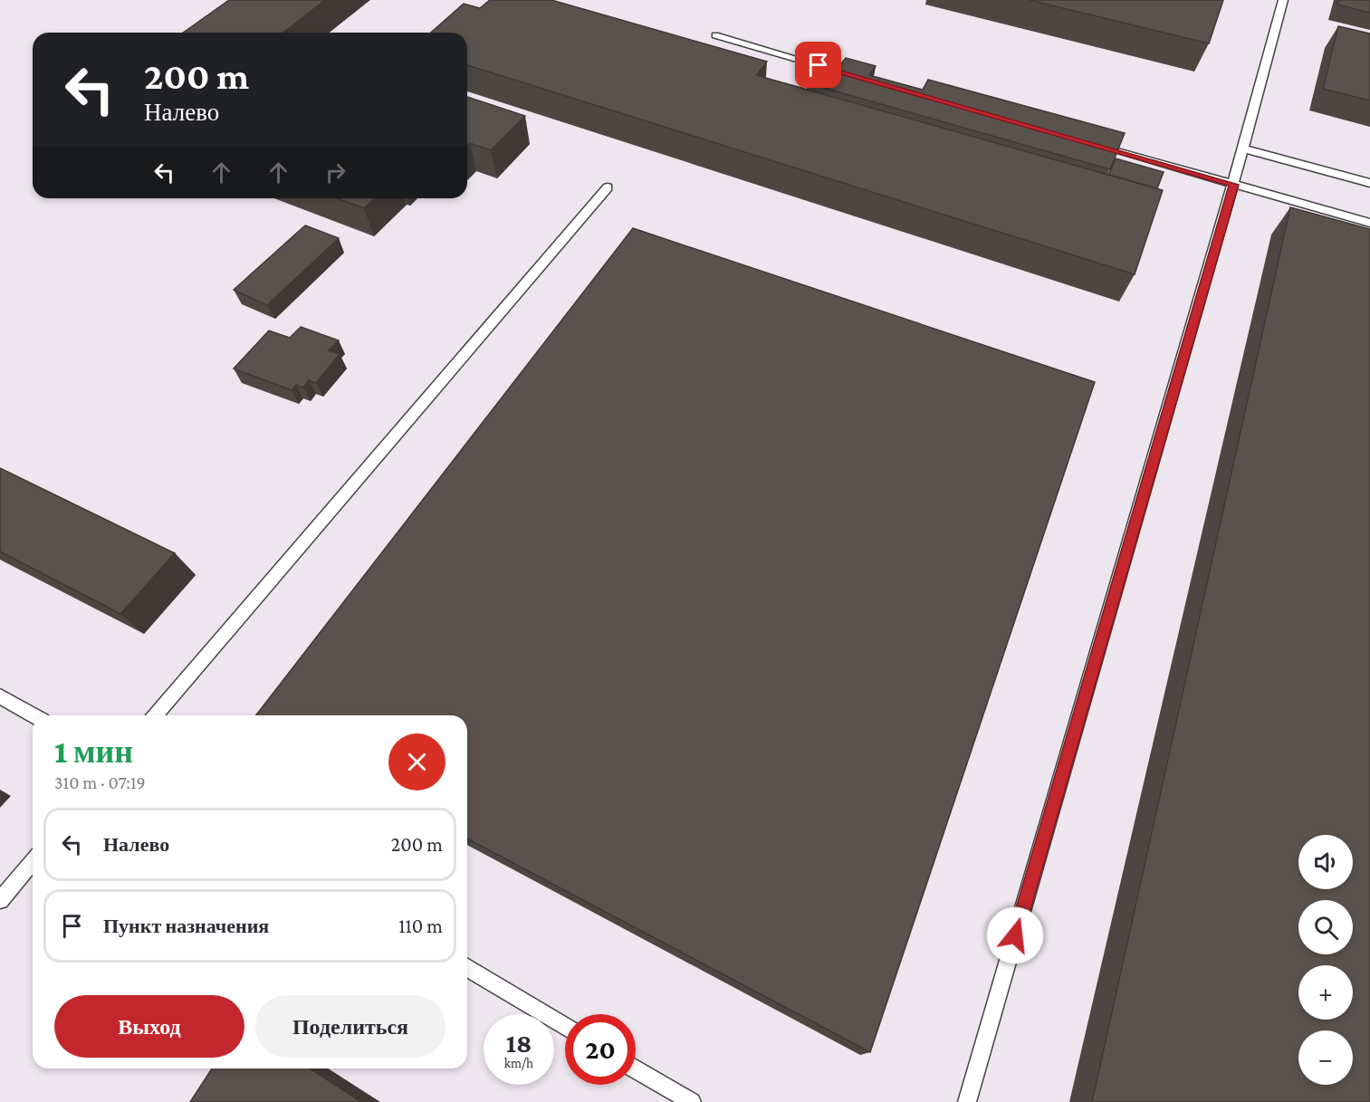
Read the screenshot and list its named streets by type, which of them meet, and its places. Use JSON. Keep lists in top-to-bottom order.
{
  "page": {
    "turn": ["200 m", "Налево"],
    "heading": ["1 мин", "310 m · 07:19"],
    "list": [
      {
        "name": "Налево",
        "value": "200 m"
      },
      {
        "name": "Пункт назначения",
        "value": "110 m"
      }
    ],
    "map_buttons": ["+", "−"],
    "buttons": ["Выход", "Поделиться"],
    "speed": "18 km/h",
    "limit": "20"
  }
}
